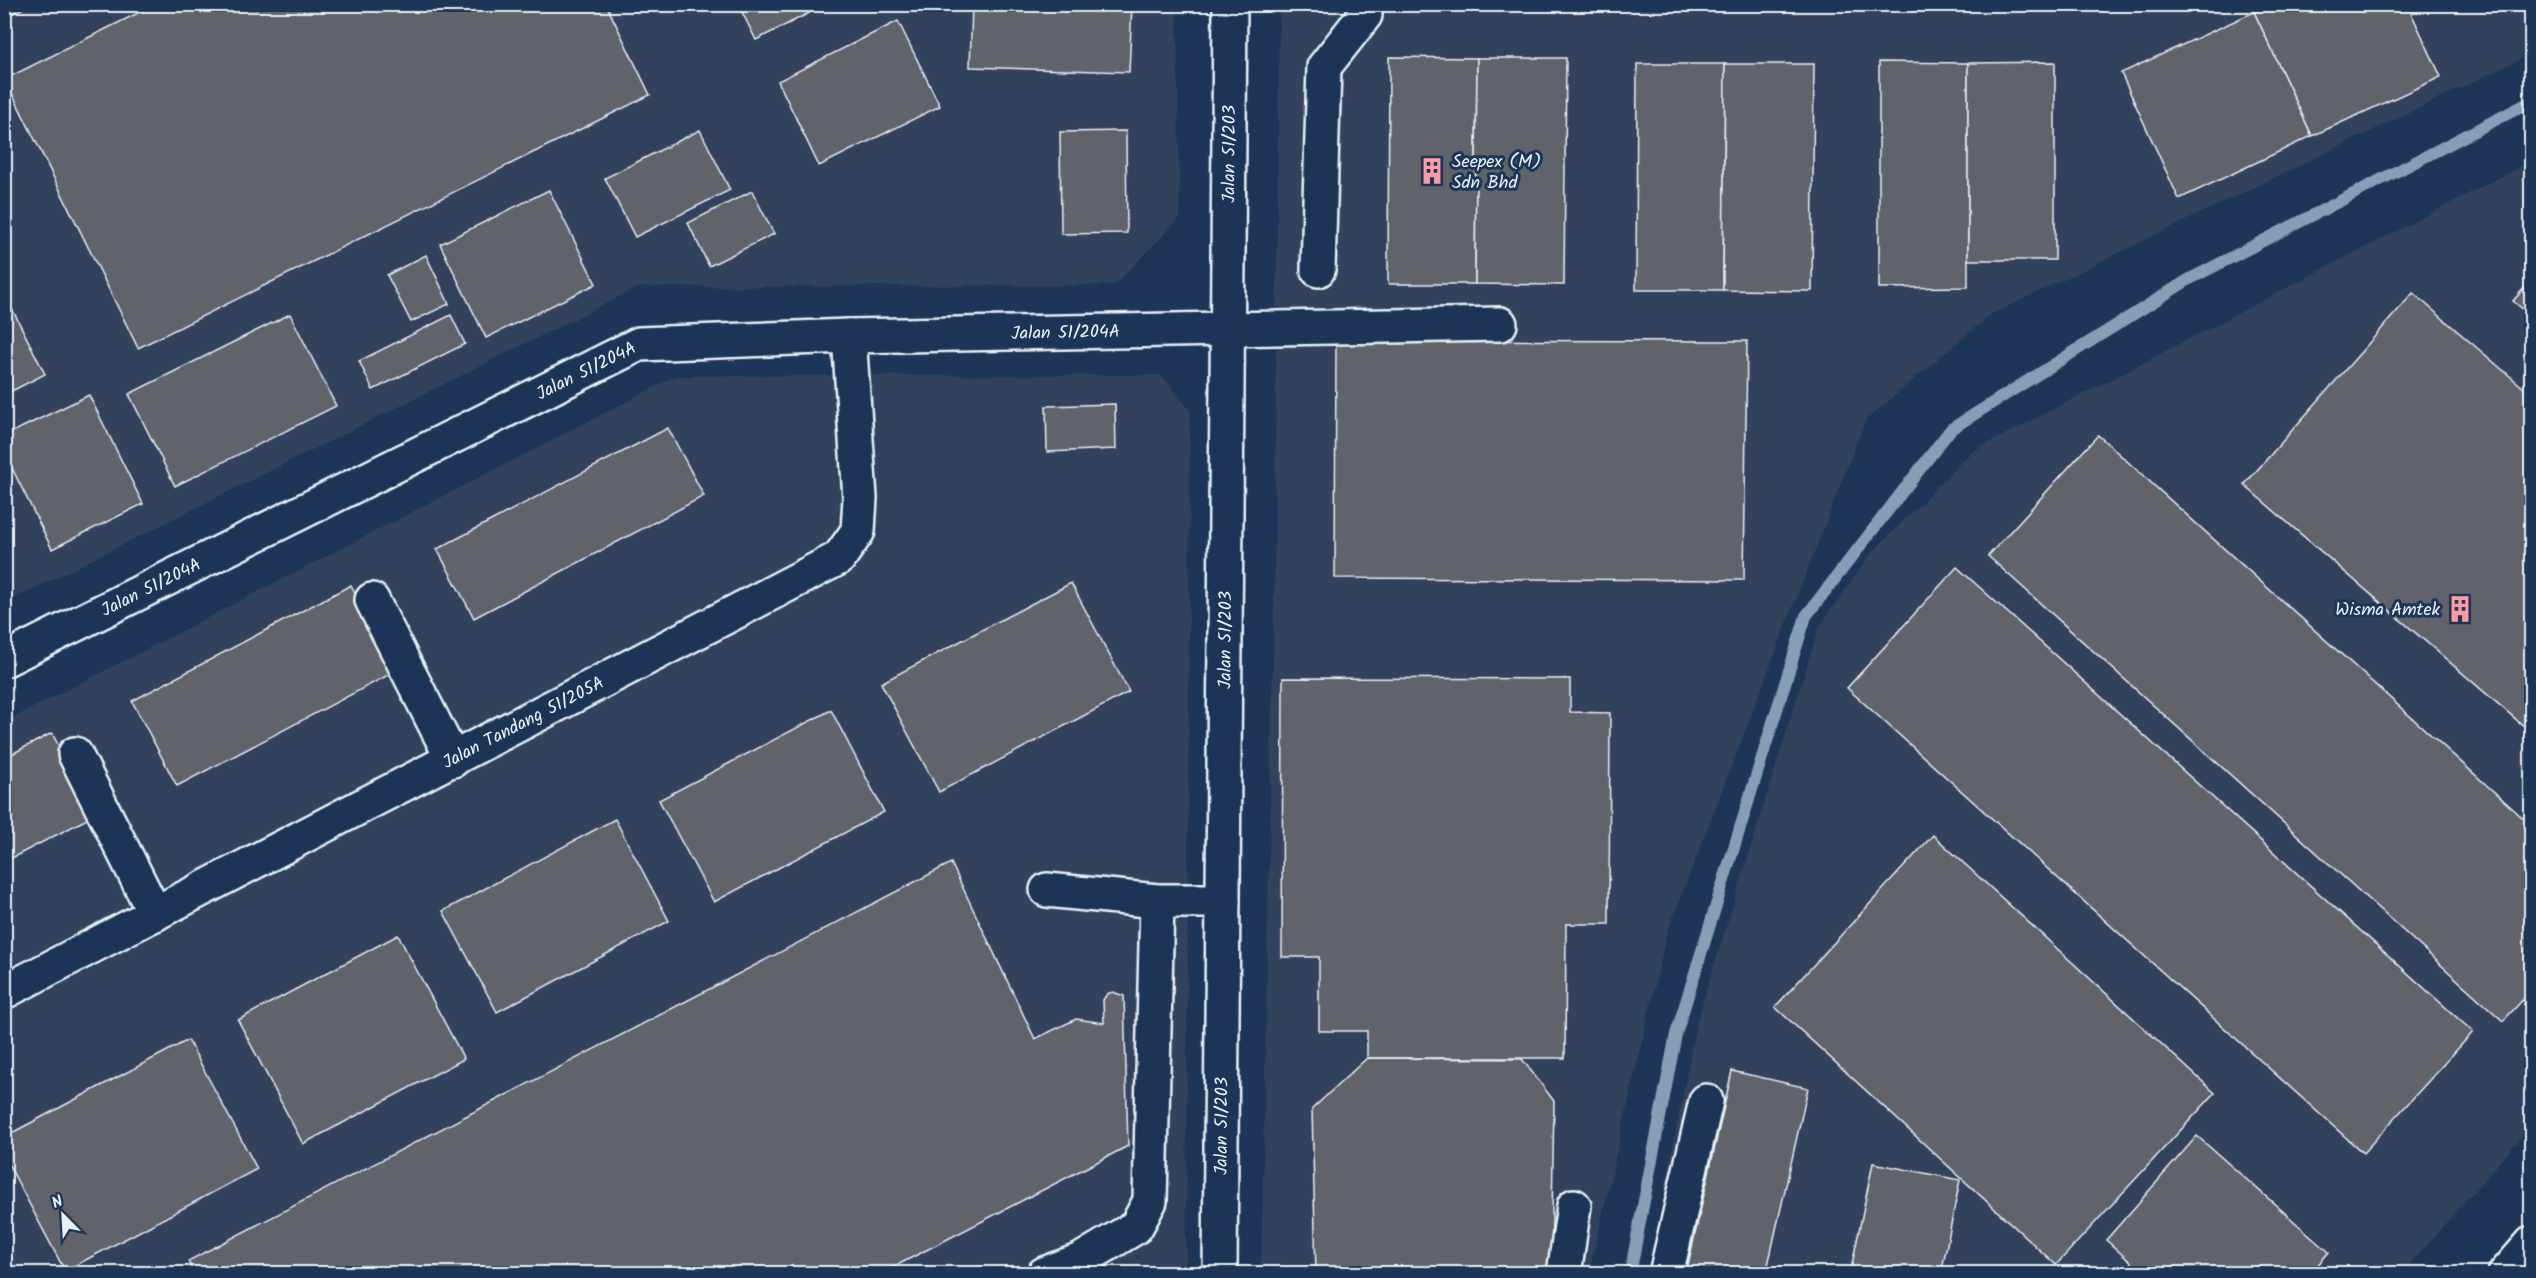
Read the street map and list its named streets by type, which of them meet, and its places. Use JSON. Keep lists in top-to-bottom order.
{
  "streets": {
    "street": ["Jalan 51/203", "Jalan 51/204A", "Jalan Tandang 51/205A"]
  },
  "crossings": [
    ["Jalan 51/203", "Jalan 51/204A"],
    ["Jalan 51/204A", "Jalan Tandang 51/205A"]
  ],
  "places": {
    "building": ["Seepex (M) Sdn Bhd", "Wisma Amtek"]
  },
  "north": "top left"
}
